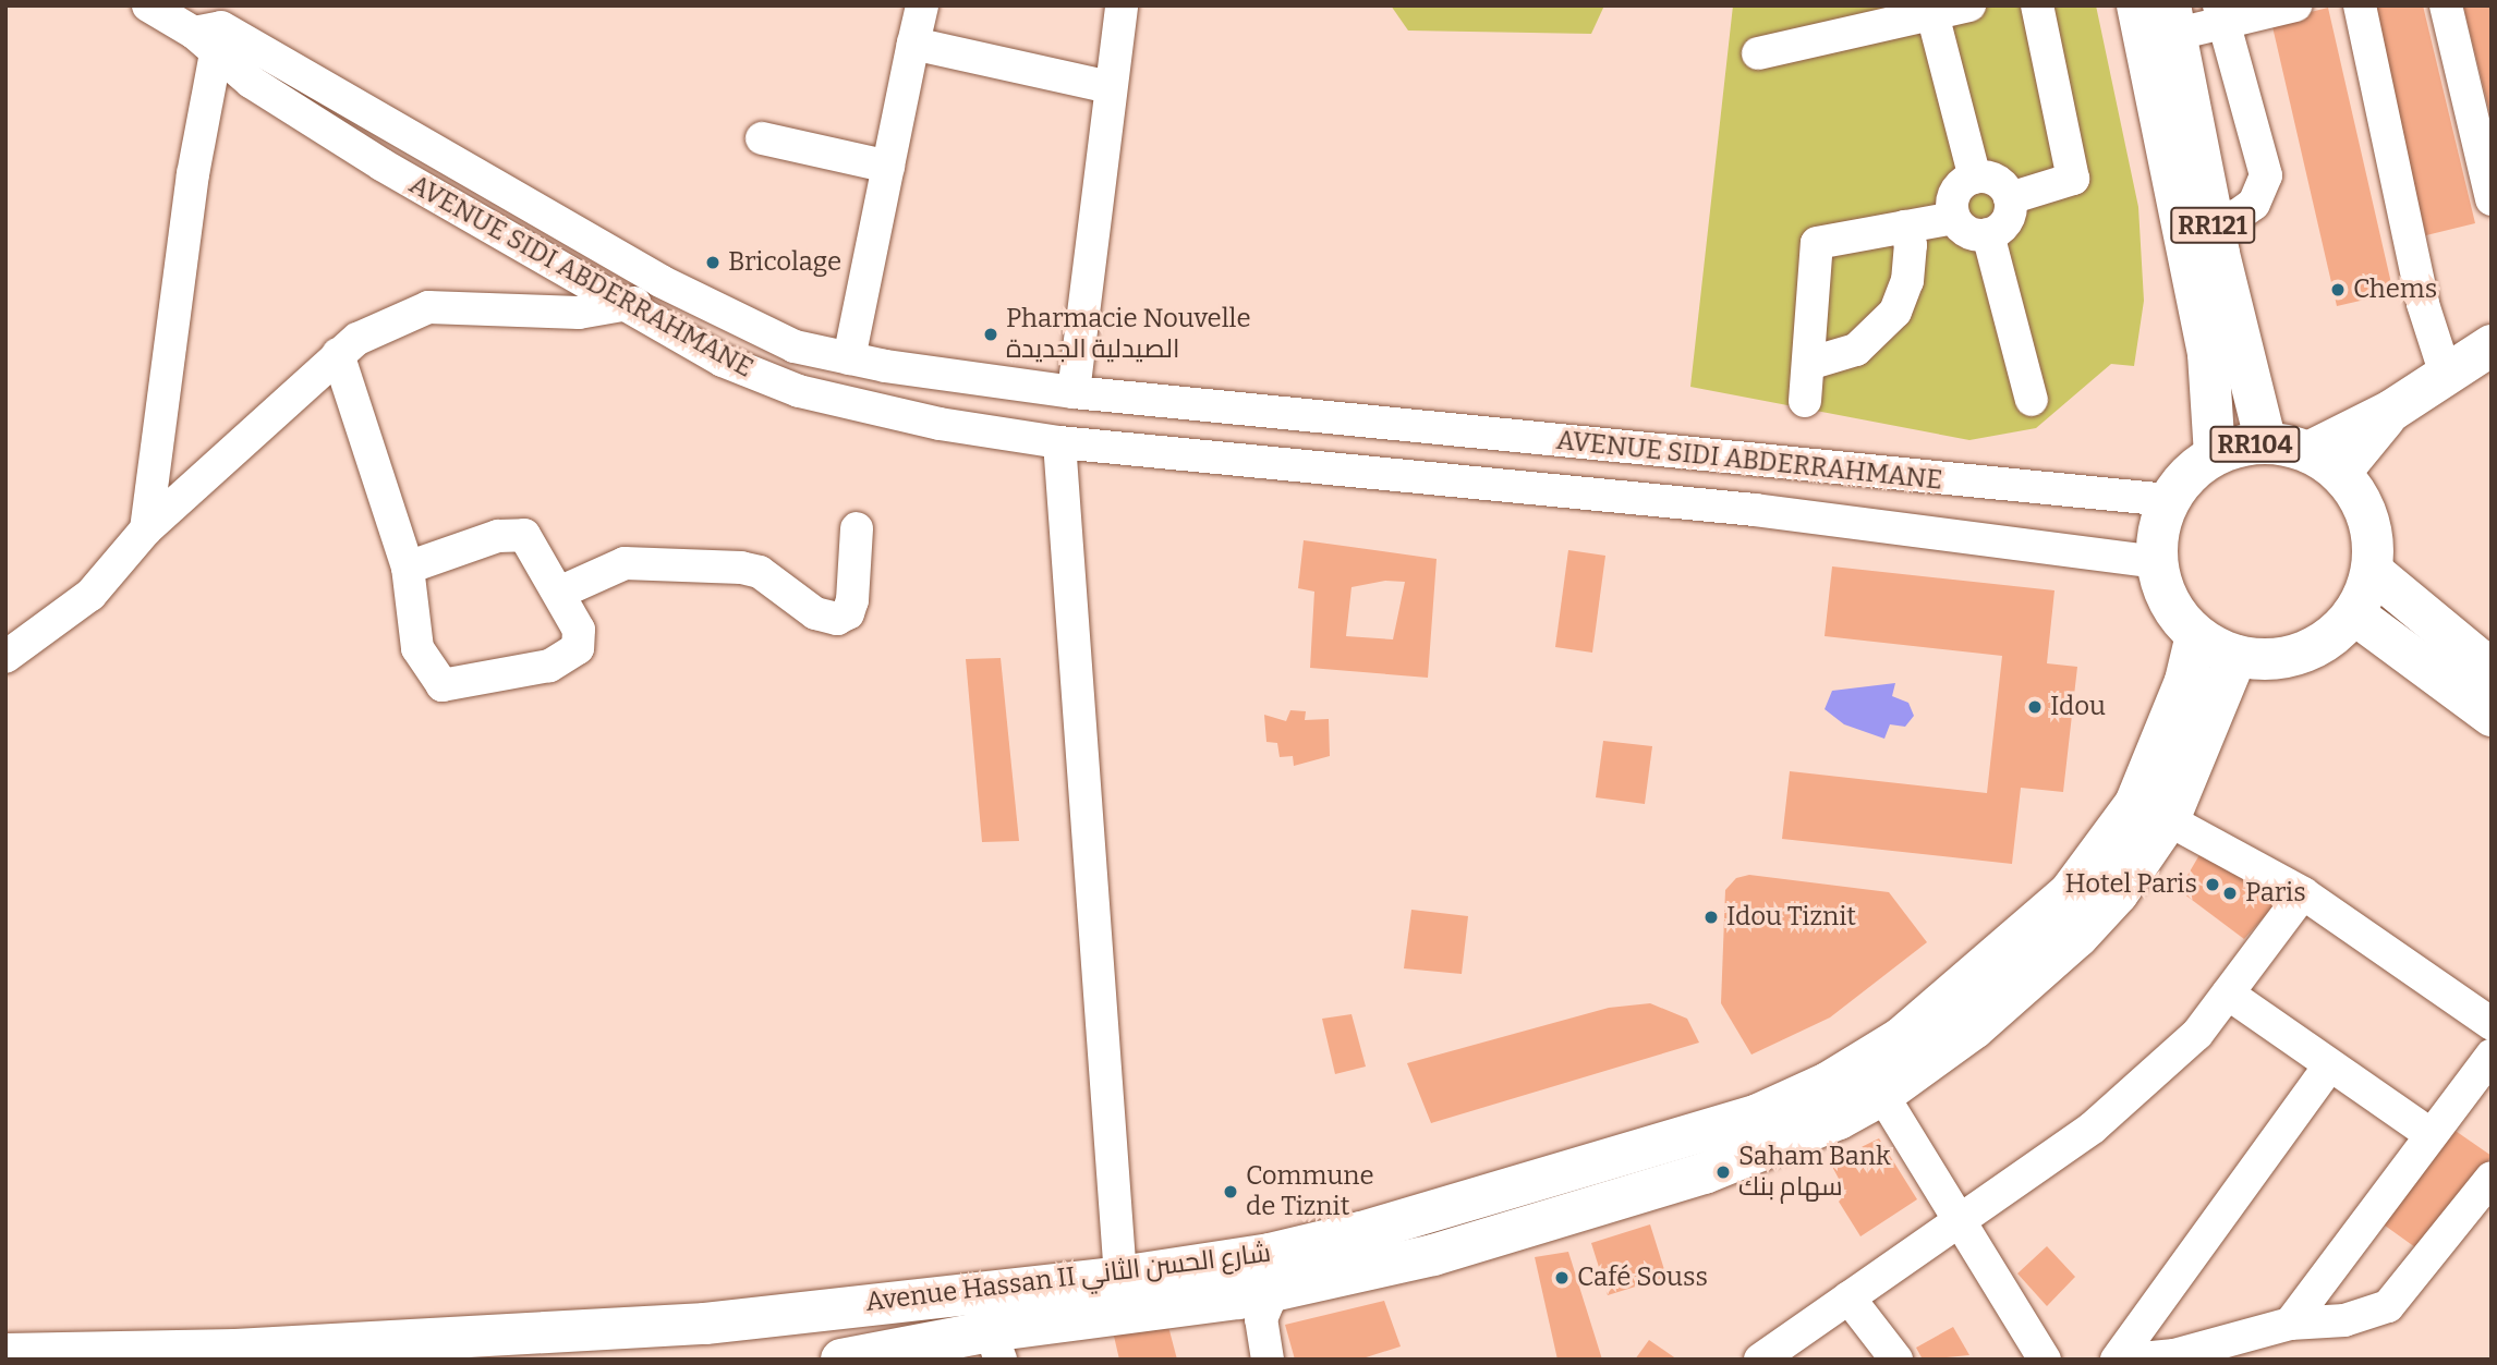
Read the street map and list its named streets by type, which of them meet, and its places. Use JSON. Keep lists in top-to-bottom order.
{
  "streets": {
    "main road": ["RR121", "RR104", "Avenue Hassan II شارع الحسن الثاني"],
    "street": ["AVENUE SIDI ABDERRAHMANE"]
  },
  "crossings": [
    ["RR121", "AVENUE SIDI ABDERRAHMANE"],
    ["RR121", "RR104"],
    ["RR121", "Avenue Hassan II شارع الحسن الثاني"],
    ["AVENUE SIDI ABDERRAHMANE", "RR104"],
    ["AVENUE SIDI ABDERRAHMANE", "Avenue Hassan II شارع الحسن الثاني"],
    ["RR104", "Avenue Hassan II شارع الحسن الثاني"]
  ],
  "places": [
    "Bricolage",
    "Chems",
    "Pharmacie Nouvelle الصيدلية الجديدة",
    "Idou",
    "Hotel Paris",
    "Paris",
    "Idou Tiznit",
    "Saham Bank سهام بنك",
    "Commune de Tiznit",
    "Café Souss"
  ]
}
